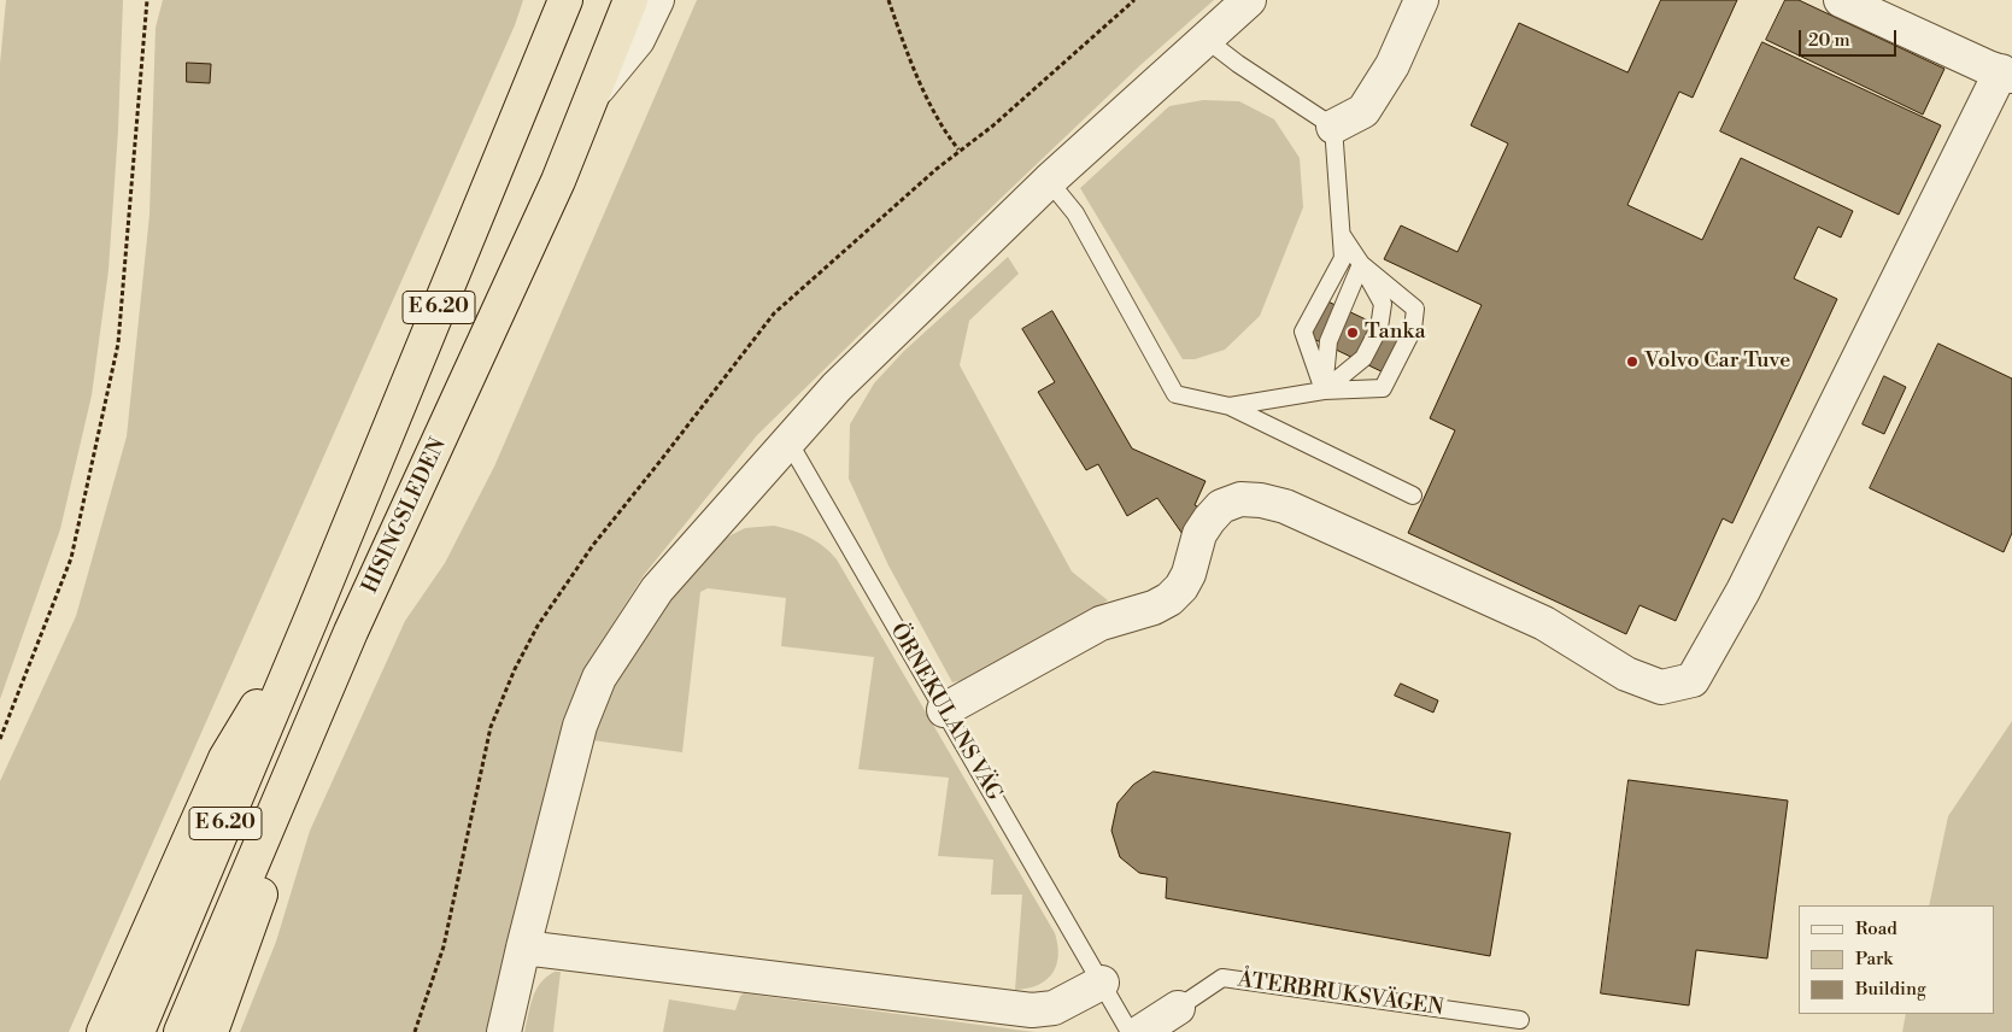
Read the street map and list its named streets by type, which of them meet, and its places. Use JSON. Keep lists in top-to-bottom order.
{
  "streets": {
    "highway": ["E 6.20", "HISINGSLEDEN"],
    "street": ["ÅTERBRUKSVÄGEN"],
    "lane": ["ÖRNEKULANS VÄG"]
  },
  "places": ["Tanka", "Volvo Car Tuve"],
  "legend": ["Road", "Park", "Building"],
  "scale_bar": "20 m"
}
